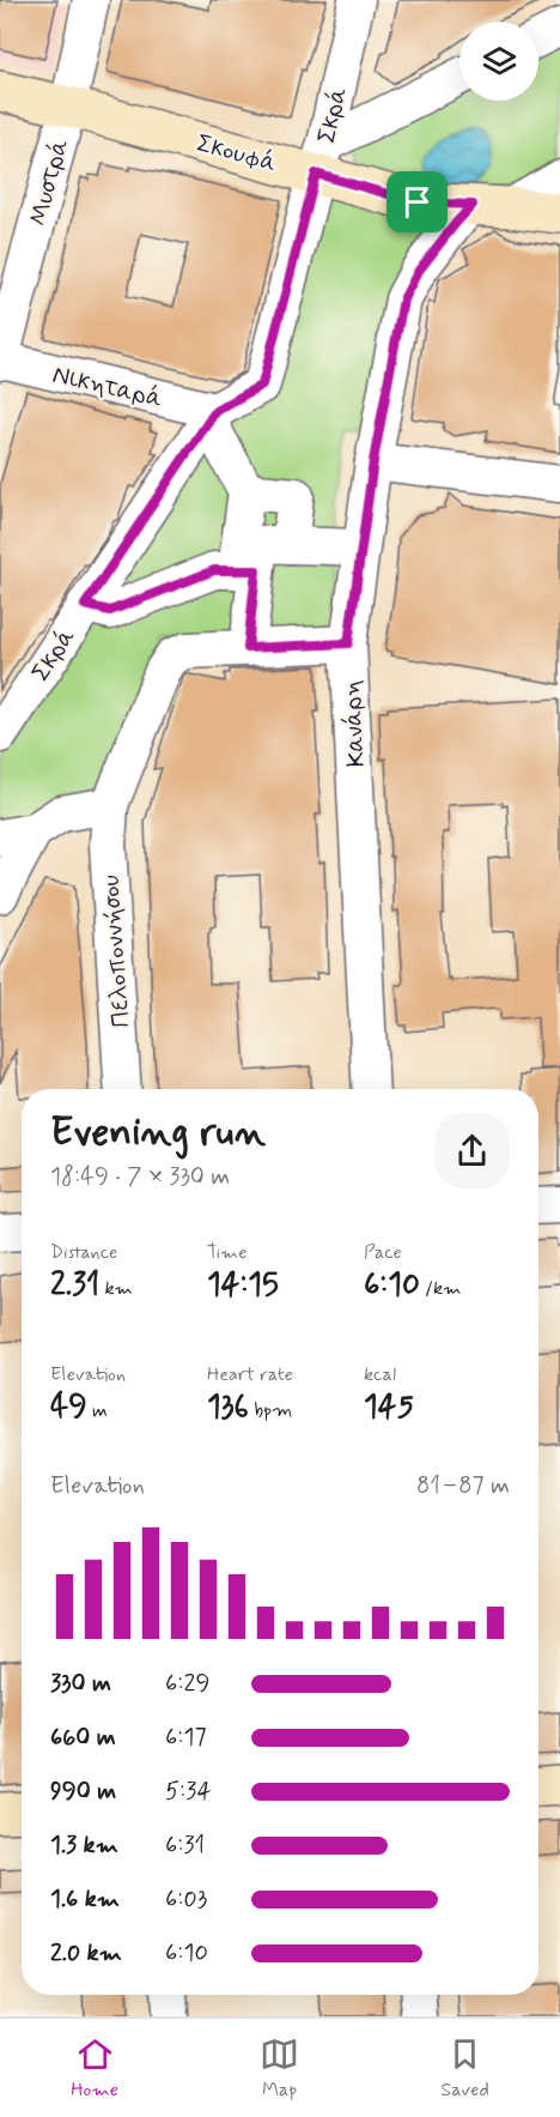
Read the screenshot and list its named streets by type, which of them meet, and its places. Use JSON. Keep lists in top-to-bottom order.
{
  "streets": {
    "street": [
      "Σκρά",
      "Σκουφά",
      "Μυστρά",
      "Νικηταρά",
      "Κανάρη",
      "Πελοποννήσου"
    ]
  },
  "crossings": [
    ["Σκρά", "Σκουφά"],
    ["Σκρά", "Νικηταρά"],
    ["Σκουφά", "Μυστρά"],
    ["Σκουφά", "Κανάρη"],
    ["Μυστρά", "Νικηταρά"]
  ],
  "page": {
    "heading": ["Evening run", "18:49 · 7 × 330 m"],
    "stats": [
      ["Distance", "2.31 km"],
      ["Time", "14:15"],
      ["Pace", "6:10 /km"],
      ["Elevation", "49 m"],
      ["Heart rate", "136 bpm"],
      ["kcal", "145"]
    ],
    "chart": ["Elevation", "81–87 m"],
    "list": [
      {
        "name": "330 m",
        "note": "6:29"
      },
      {
        "name": "660 m",
        "note": "6:17"
      },
      {
        "name": "990 m",
        "note": "5:34"
      },
      {
        "name": "1.3 km",
        "note": "6:31"
      },
      {
        "name": "1.6 km",
        "note": "6:03"
      },
      {
        "name": "2.0 km",
        "note": "6:10"
      }
    ],
    "tabs": ["Home", "Map", "Saved"]
  }
}
